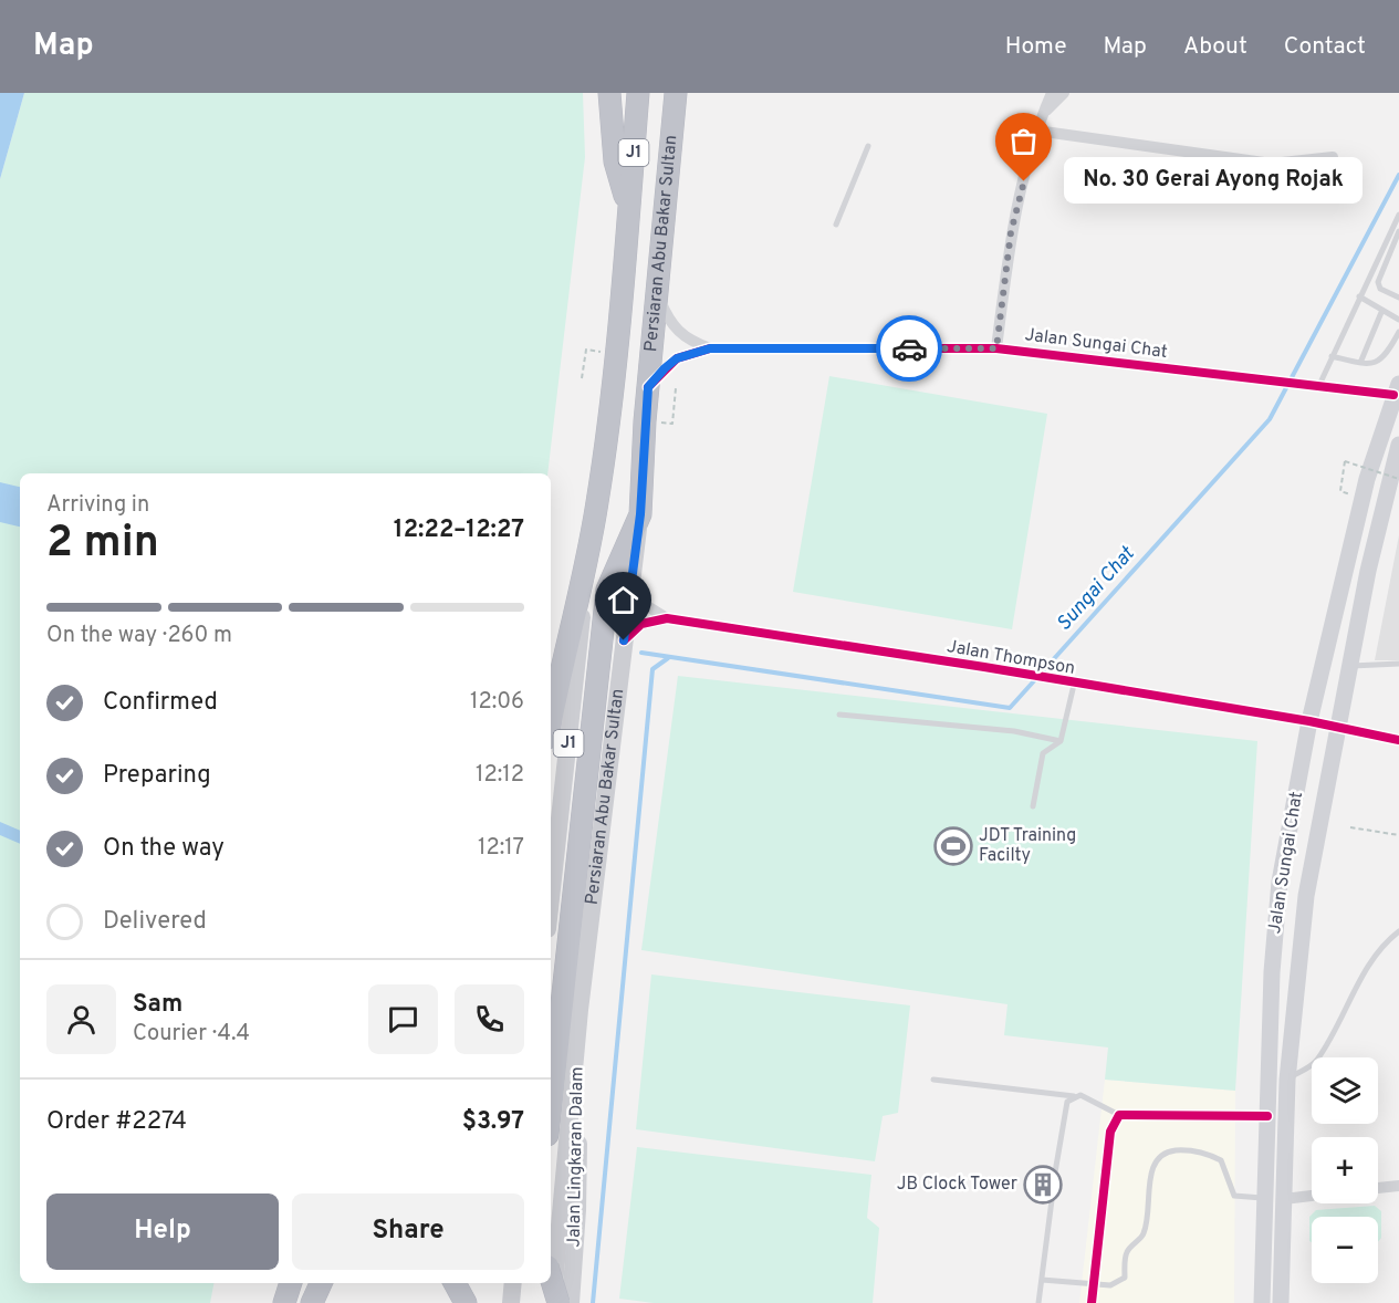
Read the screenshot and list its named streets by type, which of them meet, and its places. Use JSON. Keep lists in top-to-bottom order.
{
  "streets": {
    "highway": ["J1", "Persiaran Abu Bakar Sultan"],
    "main road": ["Jalan Sungai Chat", "Jalan Lingkaran Dalam"],
    "street": ["Jalan Thompson"]
  },
  "crossings": [
    ["Persiaran Abu Bakar Sultan", "Jalan Sungai Chat"],
    ["Persiaran Abu Bakar Sultan", "Jalan Thompson"],
    ["Persiaran Abu Bakar Sultan", "Jalan Lingkaran Dalam"],
    ["Jalan Sungai Chat", "Jalan Thompson"]
  ],
  "water": ["Sungai Chat"],
  "places": {
    "other": ["No. 30 Gerai Ayong Rojak"],
    "sports": ["JDT Training Facilty"],
    "building": ["JB Clock Tower"]
  },
  "page": {
    "header": "Map",
    "nav": [
      "Home",
      "Map",
      "About",
      "Contact"
    ],
    "bubble": "No. 30 Gerai Ayong Rojak",
    "heading": ["2 min", "Arriving in", "12:22–12:27"],
    "panel": [
      "Sam",
      "Courier · 4.4",
      "Order #2274",
      "$3.97"
    ],
    "bar": "On the way · 260 m",
    "list": [
      ["Confirmed", "12:06"],
      ["Preparing", "12:12"],
      ["On the way", "12:17"],
      "Delivered"
    ],
    "map_buttons": ["+", "−"],
    "buttons": ["Help", "Share"]
  }
}
